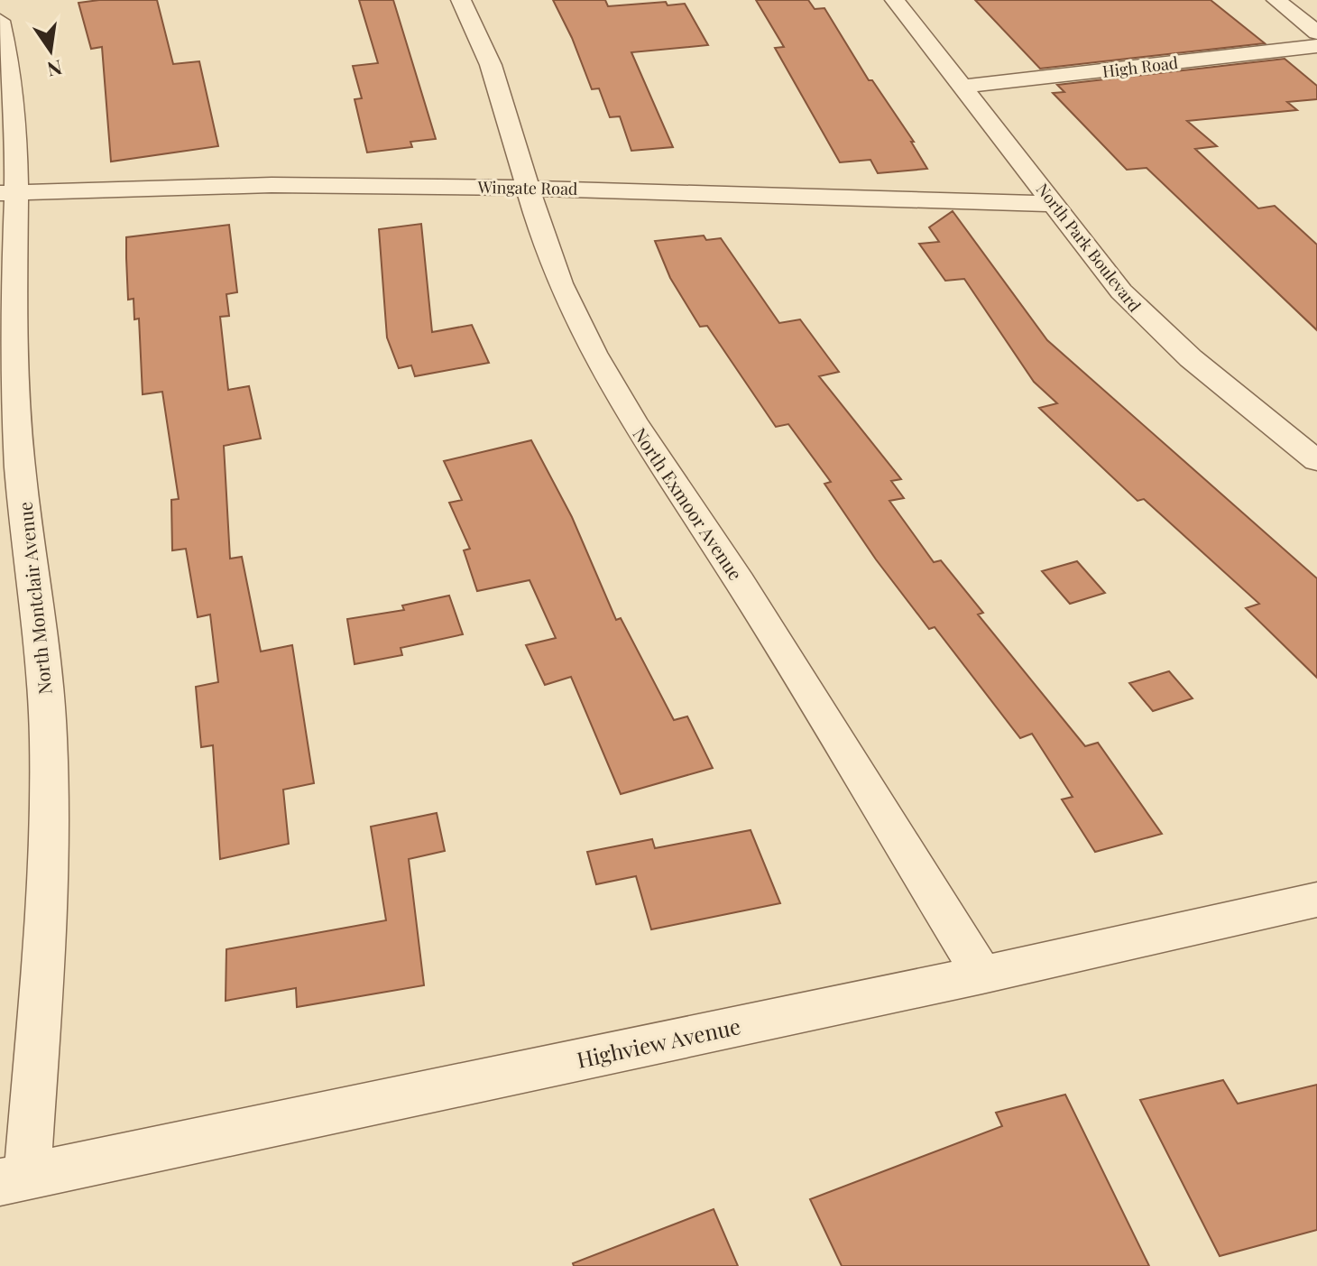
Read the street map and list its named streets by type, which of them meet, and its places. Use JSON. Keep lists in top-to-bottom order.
{
  "streets": {
    "street": [
      "High Road",
      "Wingate Road",
      "North Park Boulevard",
      "North Exmoor Avenue",
      "North Montclair Avenue",
      "Highview Avenue"
    ]
  },
  "crossings": [
    ["High Road", "North Park Boulevard"],
    ["Wingate Road", "North Park Boulevard"],
    ["Wingate Road", "North Exmoor Avenue"],
    ["Wingate Road", "North Montclair Avenue"],
    ["North Exmoor Avenue", "Highview Avenue"],
    ["North Montclair Avenue", "Highview Avenue"]
  ],
  "north": "bottom"
}
